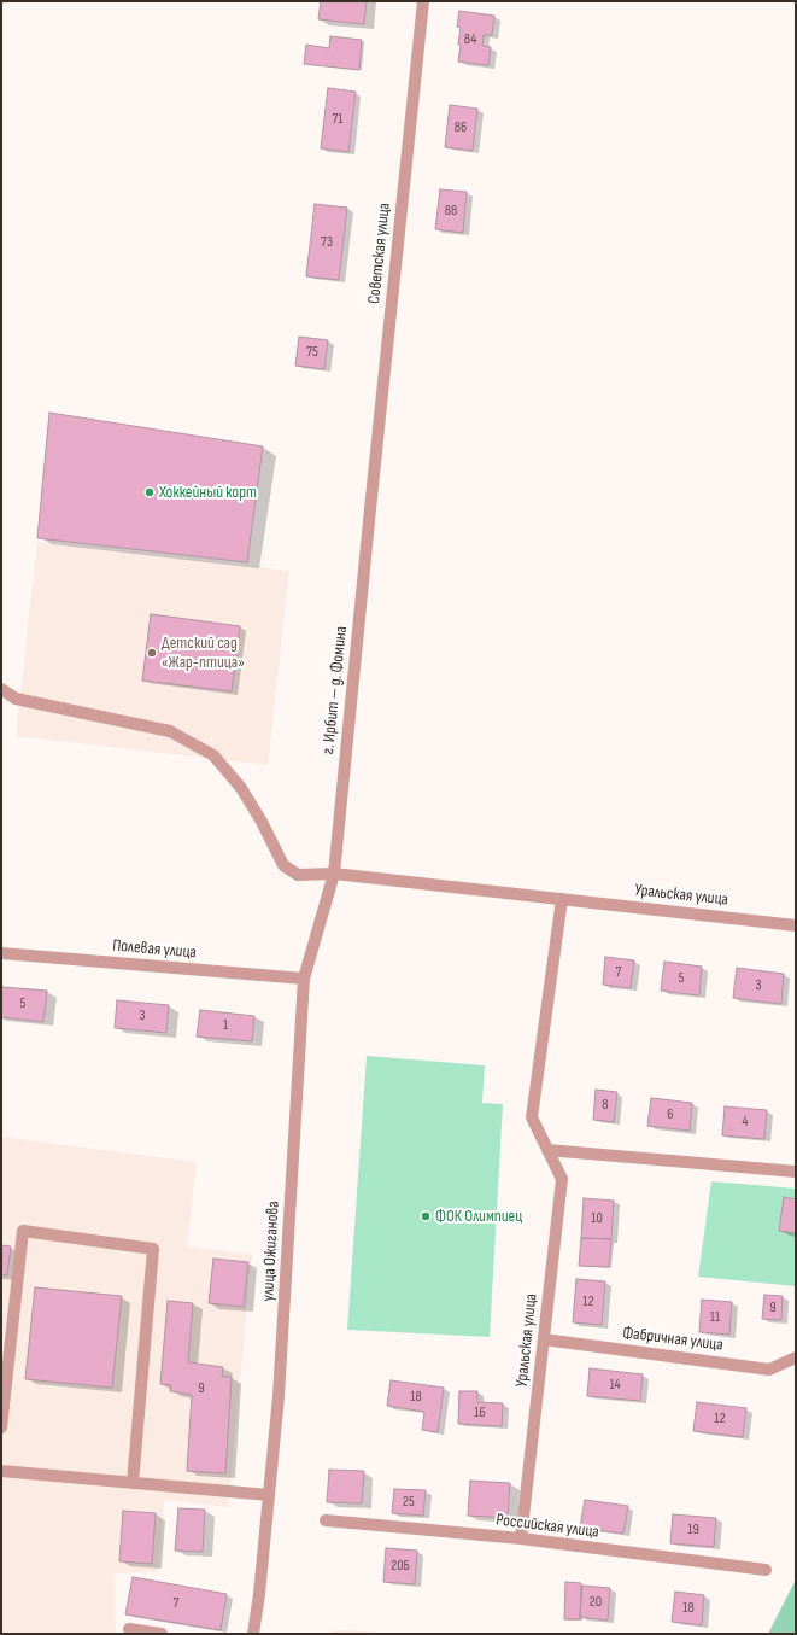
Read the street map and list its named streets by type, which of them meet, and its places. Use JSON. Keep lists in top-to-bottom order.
{
  "streets": {
    "street": [
      "Советская улица",
      "г. Ирбит — д. Фомина",
      "Уральская улица",
      "Полевая улица",
      "улица Ожиганова",
      "Фабричная улица",
      "Российская улица"
    ]
  },
  "crossings": [
    ["Советская улица", "г. Ирбит — д. Фомина"],
    ["г. Ирбит — д. Фомина", "Уральская улица"],
    ["г. Ирбит — д. Фомина", "улица Ожиганова"],
    ["Уральская улица", "улица Ожиганова"],
    ["Уральская улица", "Фабричная улица"],
    ["Уральская улица", "Российская улица"],
    ["Полевая улица", "улица Ожиганова"]
  ],
  "places": ["Хоккейный корт", "Детский сад «Жар-птица»", "ФОК Олимпиец"],
  "house_numbers": [
    "84",
    "71",
    "86",
    "88",
    "73",
    "75",
    "7",
    "5",
    "3",
    "5",
    "3",
    "1",
    "8",
    "6",
    "4",
    "10",
    "12",
    "9",
    "11",
    "14",
    "9",
    "18",
    "16",
    "12",
    "25",
    "19",
    "20Б",
    "20",
    "7",
    "18"
  ]
}
